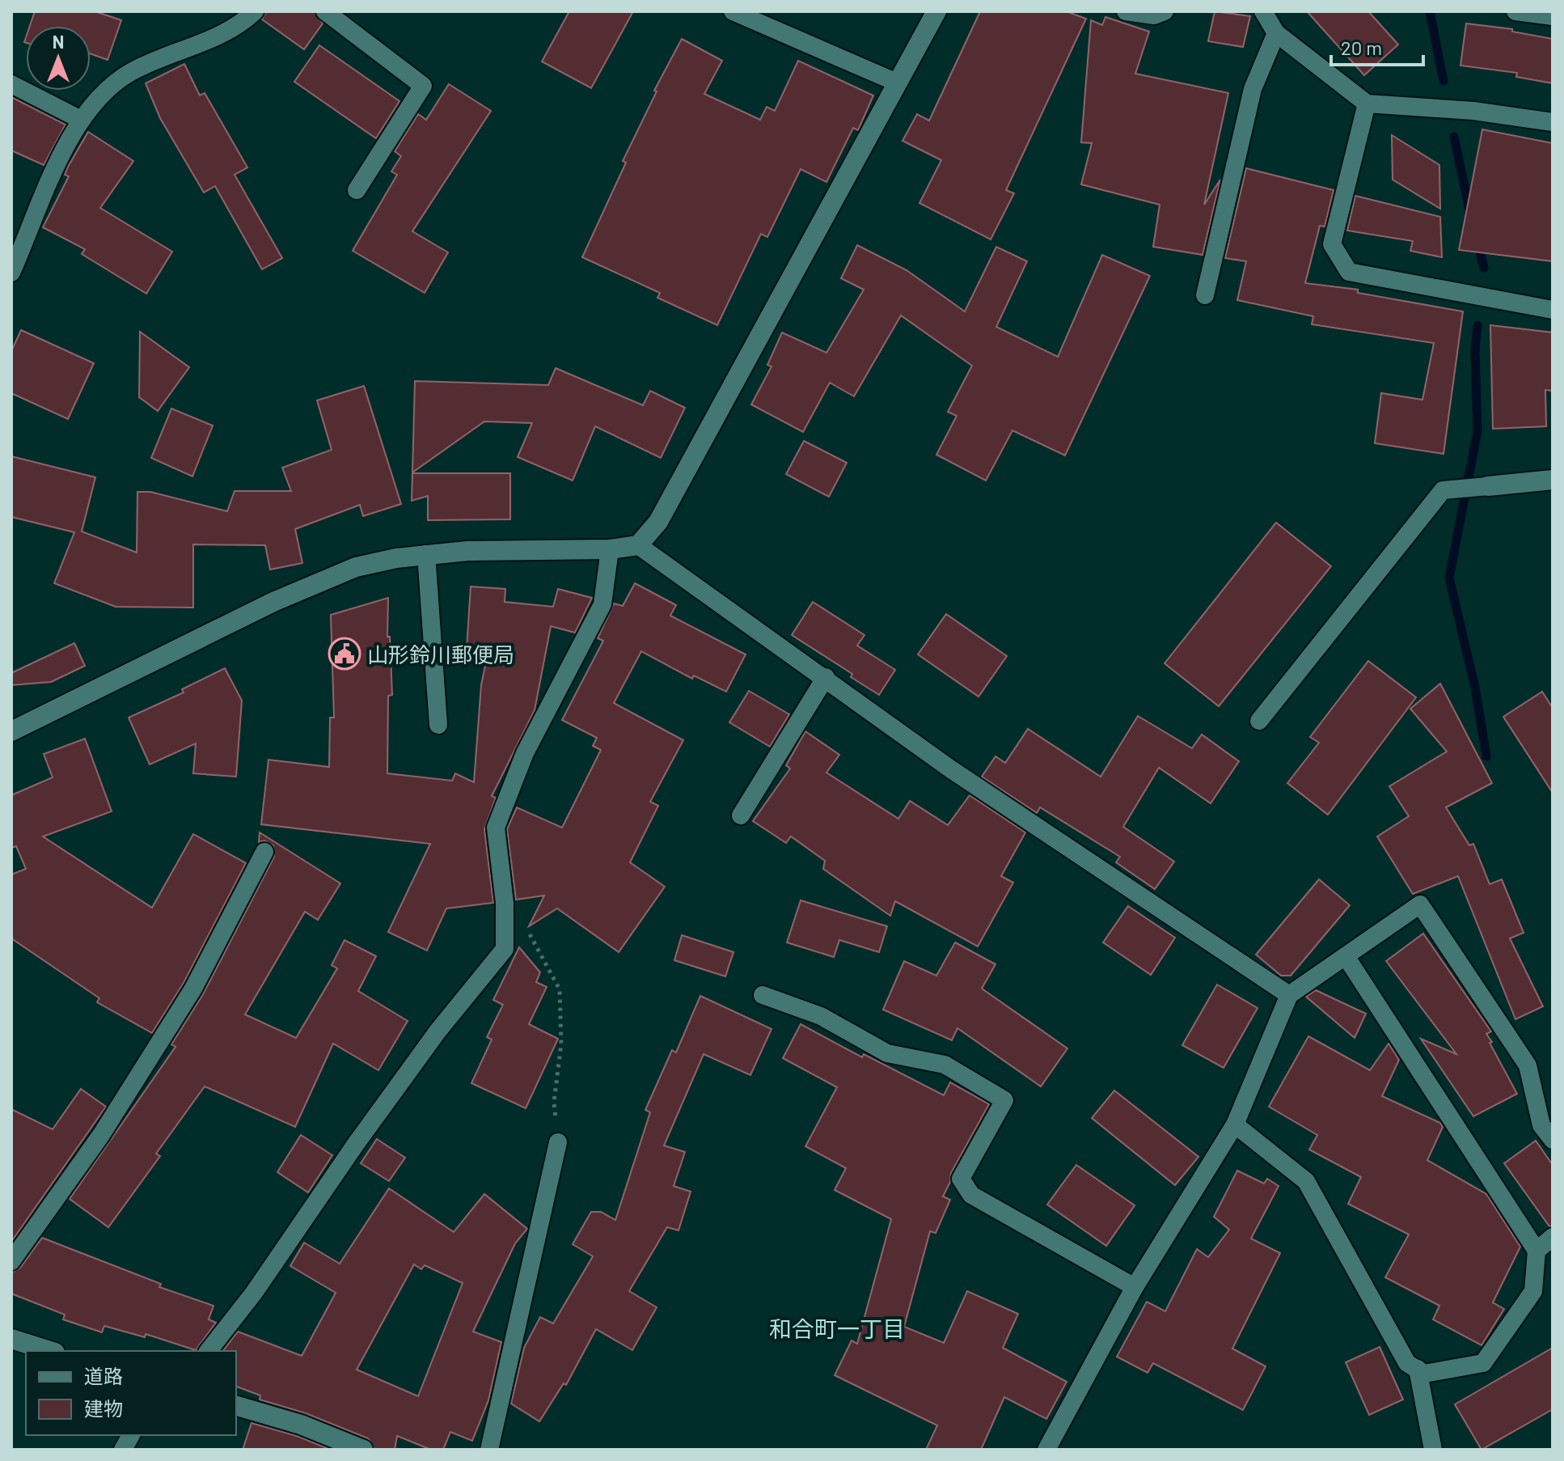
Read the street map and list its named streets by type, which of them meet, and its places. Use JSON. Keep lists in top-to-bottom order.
{
  "districts": ["和合町一丁目"],
  "places": {
    "public building": ["山形鈴川郵便局"]
  },
  "legend": ["道路", "建物"],
  "scale_bar": "20 m",
  "north": "top"
}
